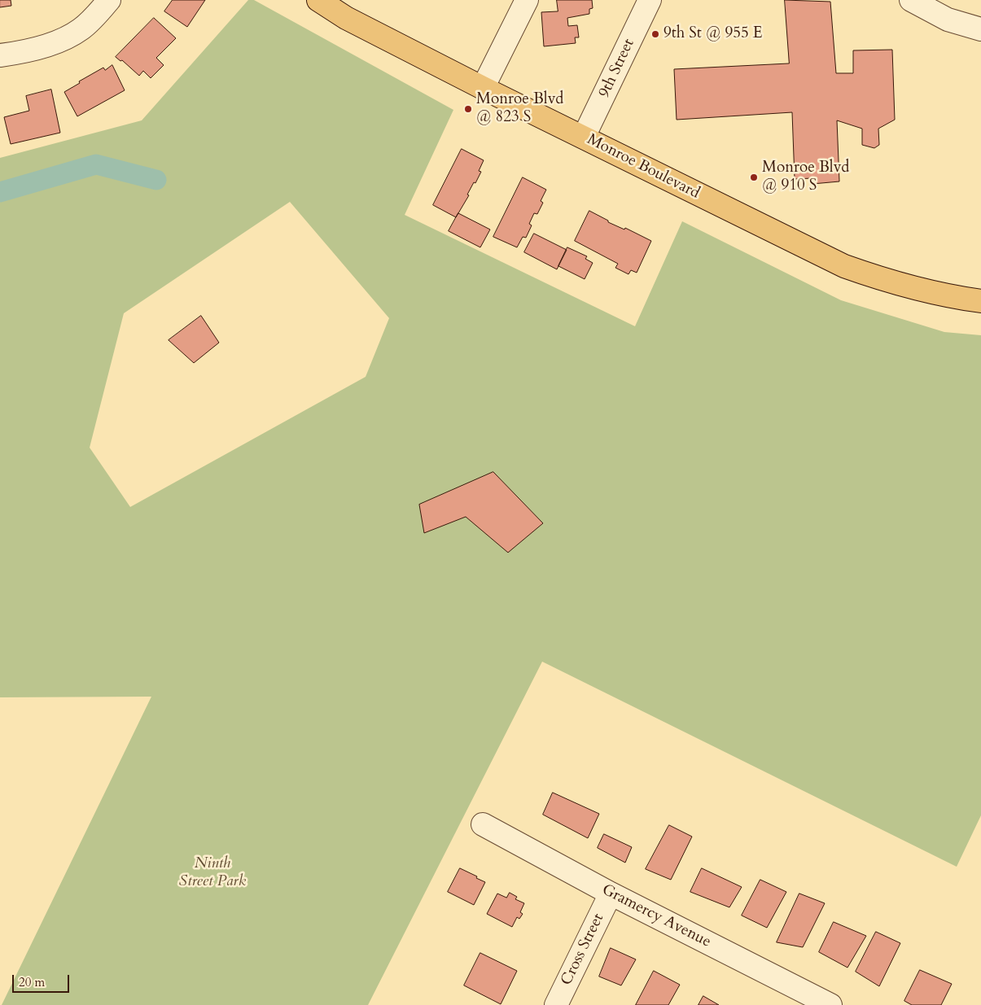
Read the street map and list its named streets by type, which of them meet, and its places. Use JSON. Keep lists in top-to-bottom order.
{
  "streets": {
    "main road": ["Monroe Boulevard"],
    "street": ["9th Street", "Gramercy Avenue", "Cross Street"]
  },
  "crossings": [
    ["9th Street", "Monroe Boulevard"],
    ["Gramercy Avenue", "Cross Street"]
  ],
  "parks": ["Ninth Street Park"],
  "places": ["9th St @ 955 E", "Monroe Blvd @ 823 S", "Monroe Blvd @ 910 S"],
  "scale_bar": "20 m"
}
